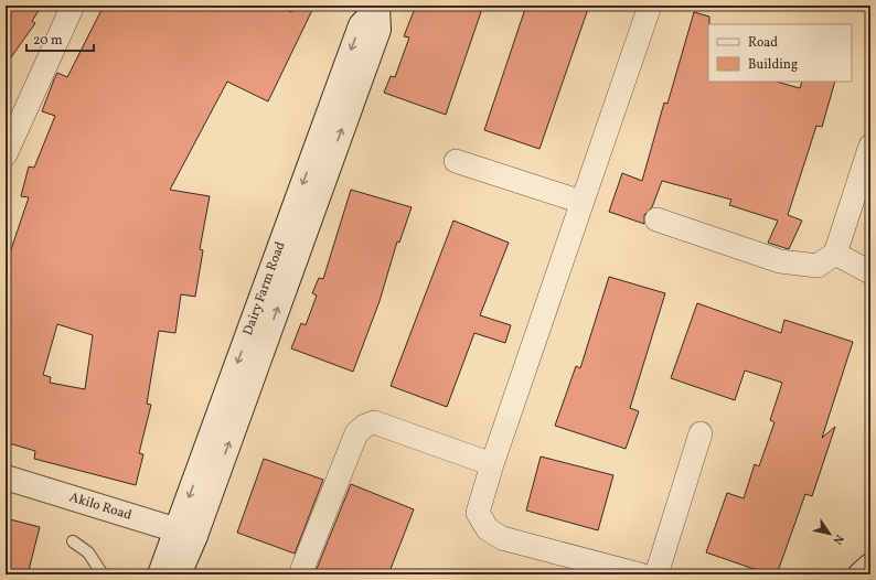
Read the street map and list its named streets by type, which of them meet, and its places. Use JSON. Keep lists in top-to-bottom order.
{
  "streets": {
    "main road": ["Dairy Farm Road", "Akilo Road"]
  },
  "crossings": [
    ["Dairy Farm Road", "Akilo Road"]
  ],
  "legend": ["Road", "Building"],
  "scale_bar": "20 m",
  "north": "bottom right"
}
